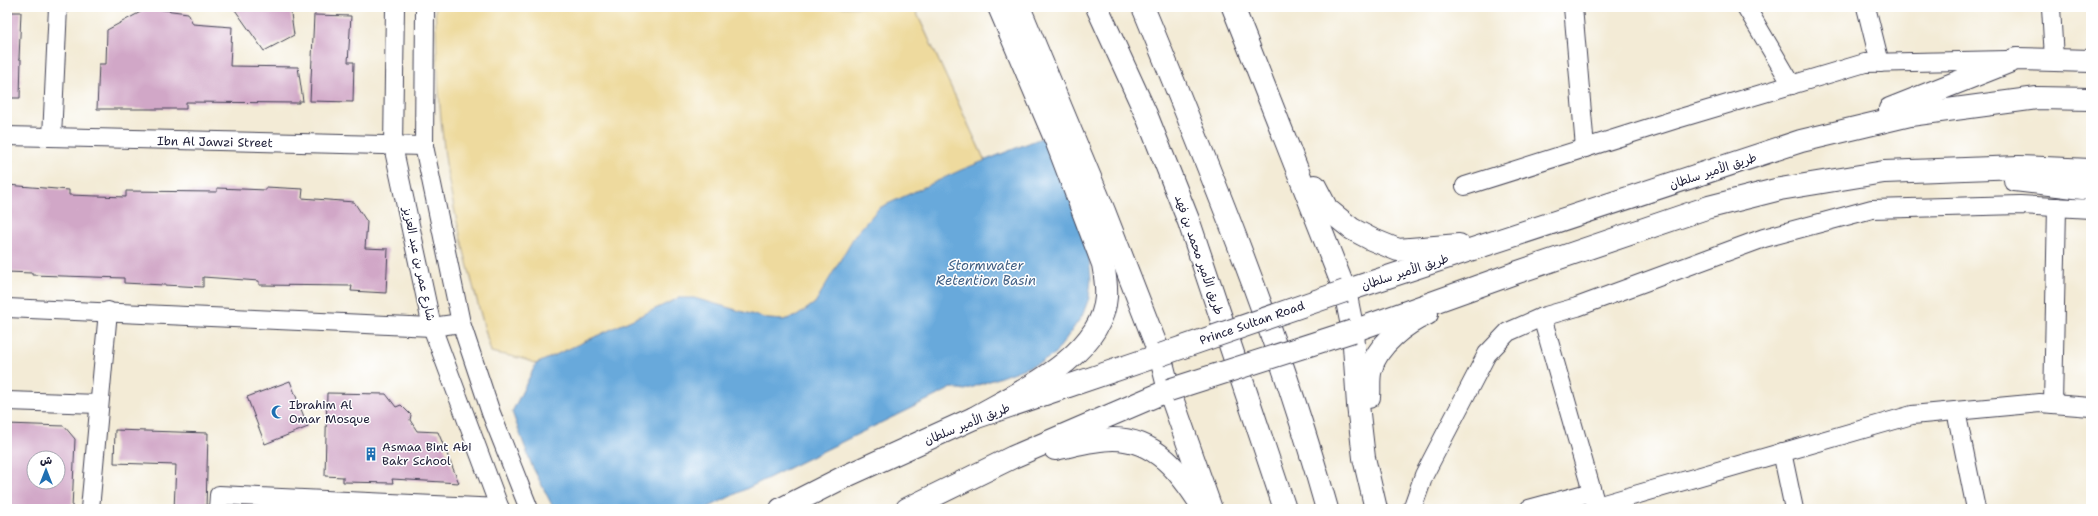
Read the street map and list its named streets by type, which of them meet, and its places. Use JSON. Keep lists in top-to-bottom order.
{
  "streets": {
    "main road": ["طريق الأمير سلطان", "طريق الأمير محمد بن فهد", "Prince Sultan Road"],
    "street": ["Ibn Al Jawzi Street", "شارع عمر بن عبد العزيز"]
  },
  "crossings": [
    ["Ibn Al Jawzi Street", "شارع عمر بن عبد العزيز"],
    ["طريق الأمير سلطان", "Prince Sultan Road"]
  ],
  "water": ["Stormwater Retention Basin"],
  "places": {
    "mosque": ["Ibrahim Al Omar Mosque"],
    "building": ["Asmaa Bint Abi Bakr School"]
  },
  "north": "top"
}
